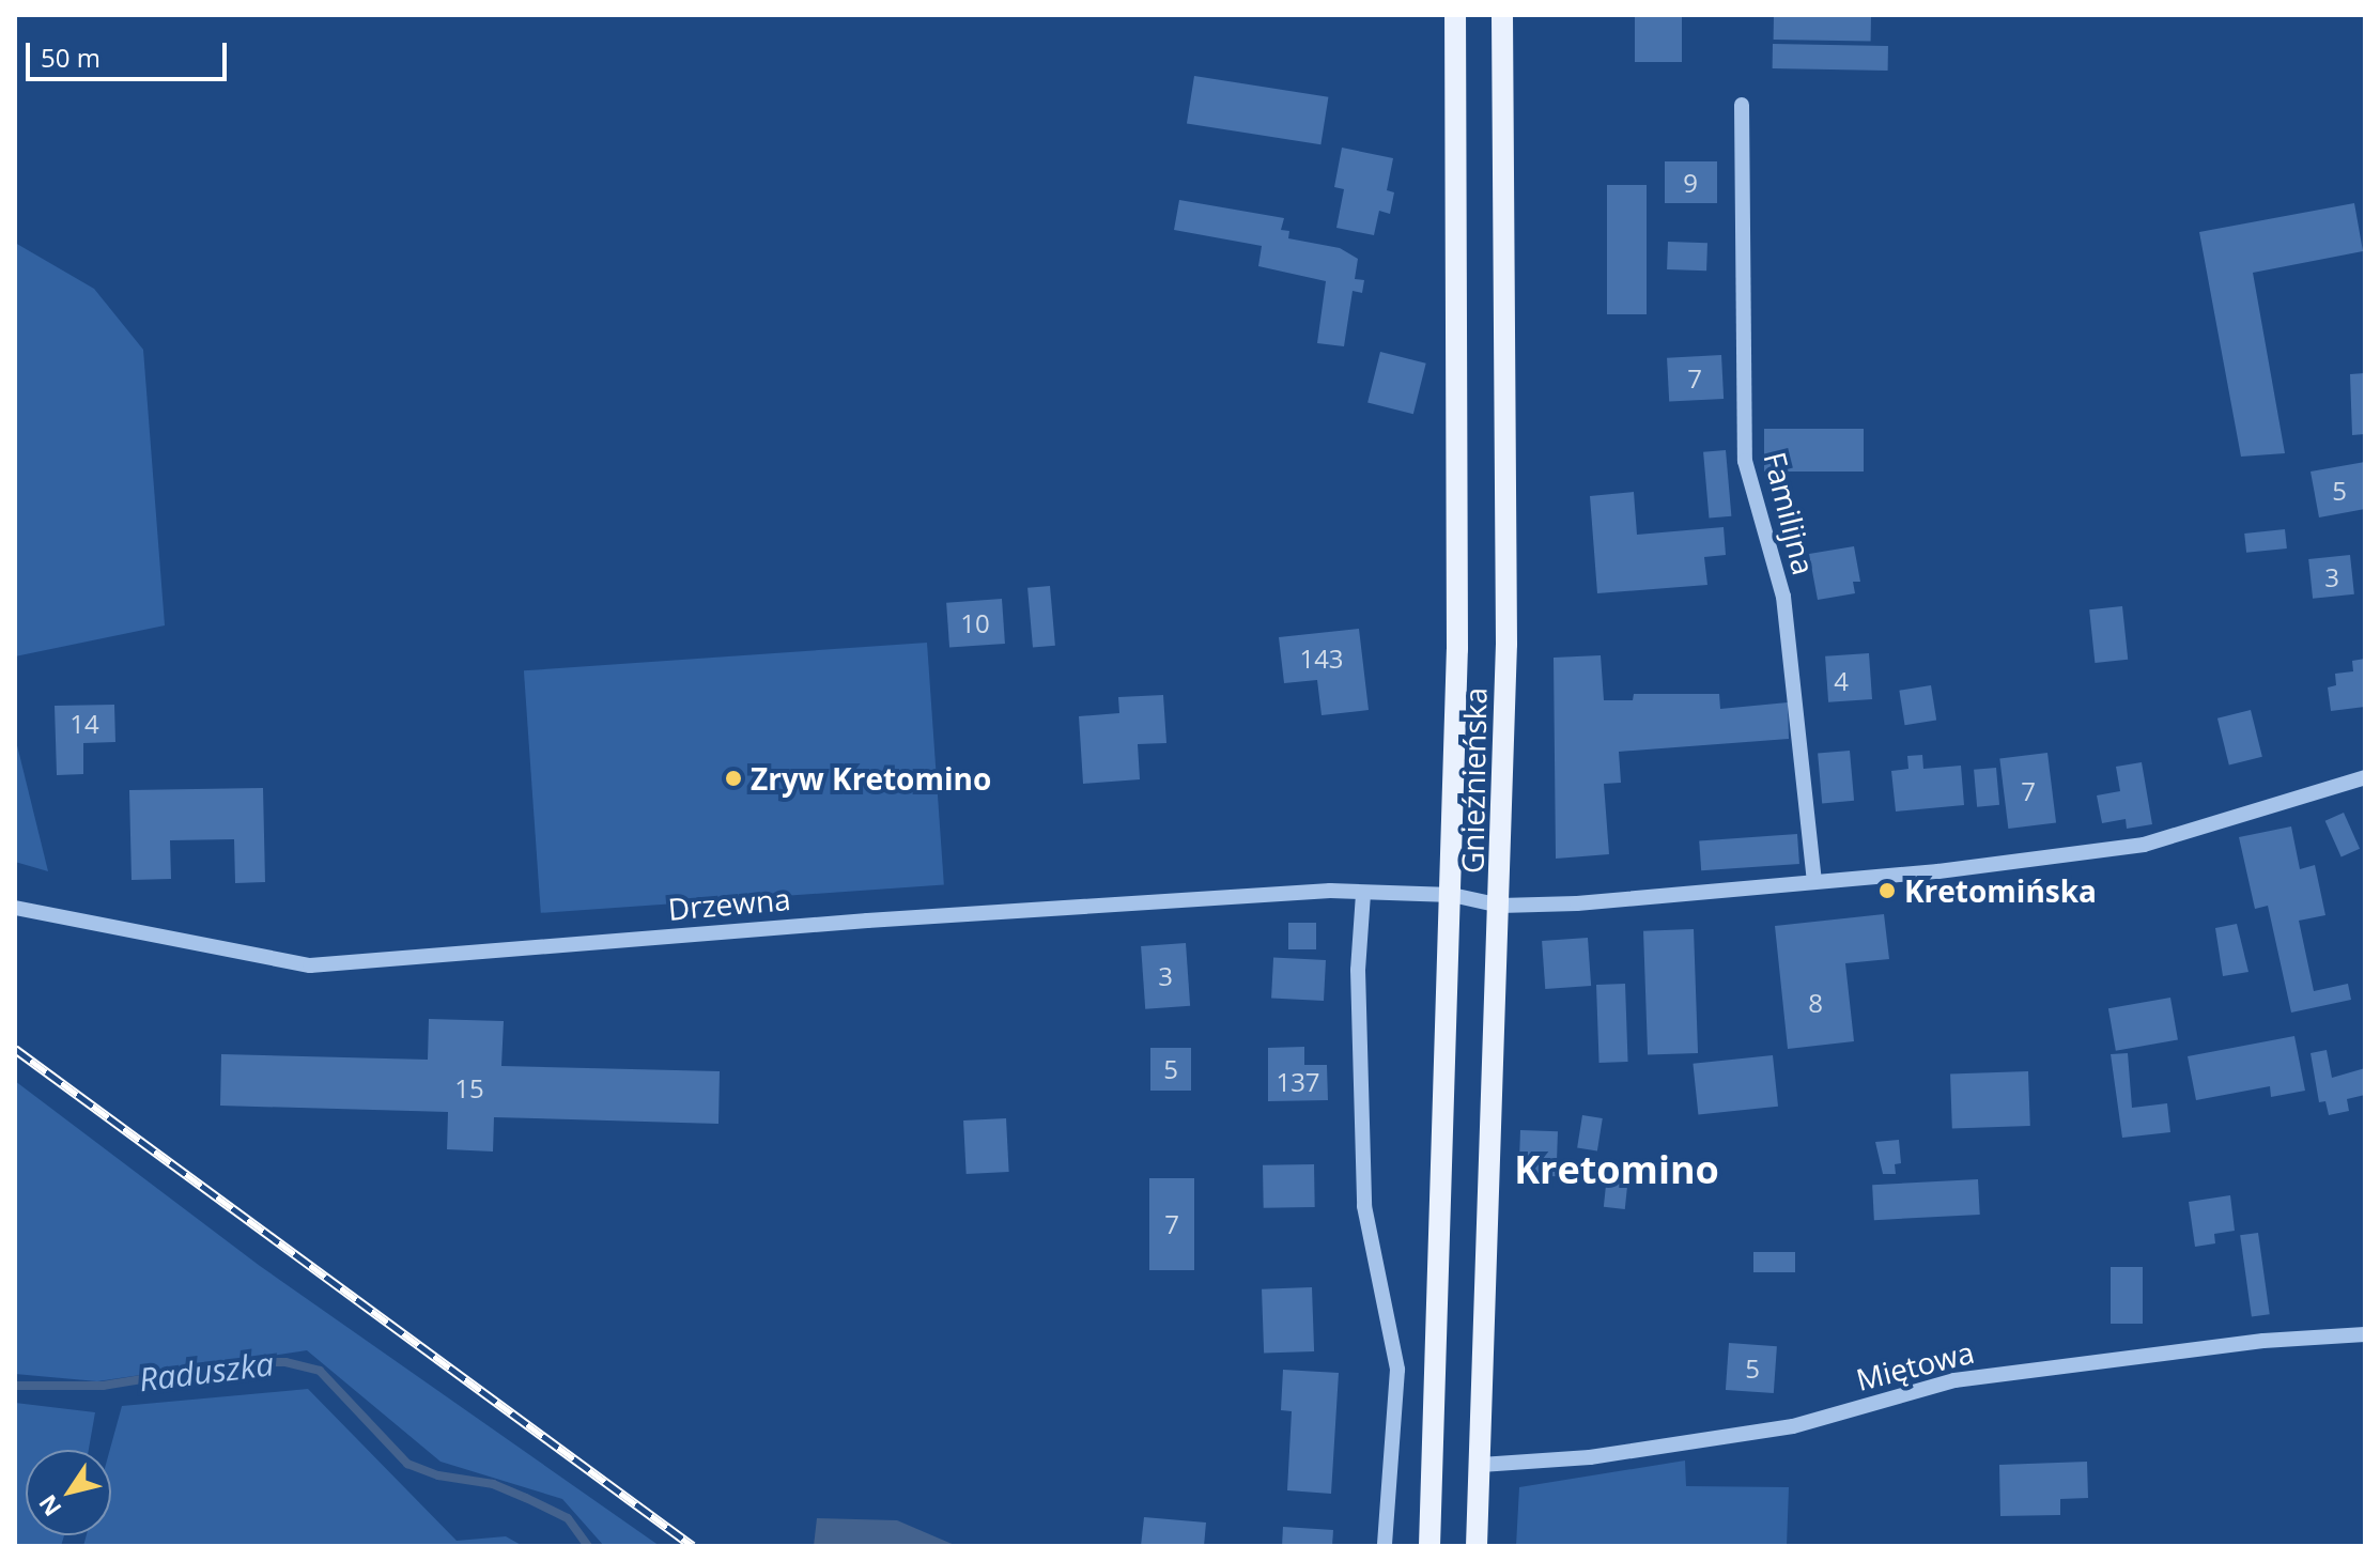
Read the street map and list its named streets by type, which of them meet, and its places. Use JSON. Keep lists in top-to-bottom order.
{
  "streets": {
    "main road": ["Gnieźnieńska"],
    "street": ["Familijna", "Drzewna", "Miętowa"]
  },
  "crossings": [
    ["Gnieźnieńska", "Drzewna"],
    ["Gnieźnieńska", "Miętowa"]
  ],
  "districts": ["Kretomino"],
  "water": ["Raduszka"],
  "places": ["Zryw Kretomino", "Kretomińska"],
  "house_numbers": [
    "9",
    "7",
    "5",
    "3",
    "10",
    "143",
    "4",
    "14",
    "7",
    "3",
    "8",
    "5",
    "137",
    "15",
    "7",
    "5"
  ],
  "scale_bar": "50 m",
  "north": "bottom left"
}
